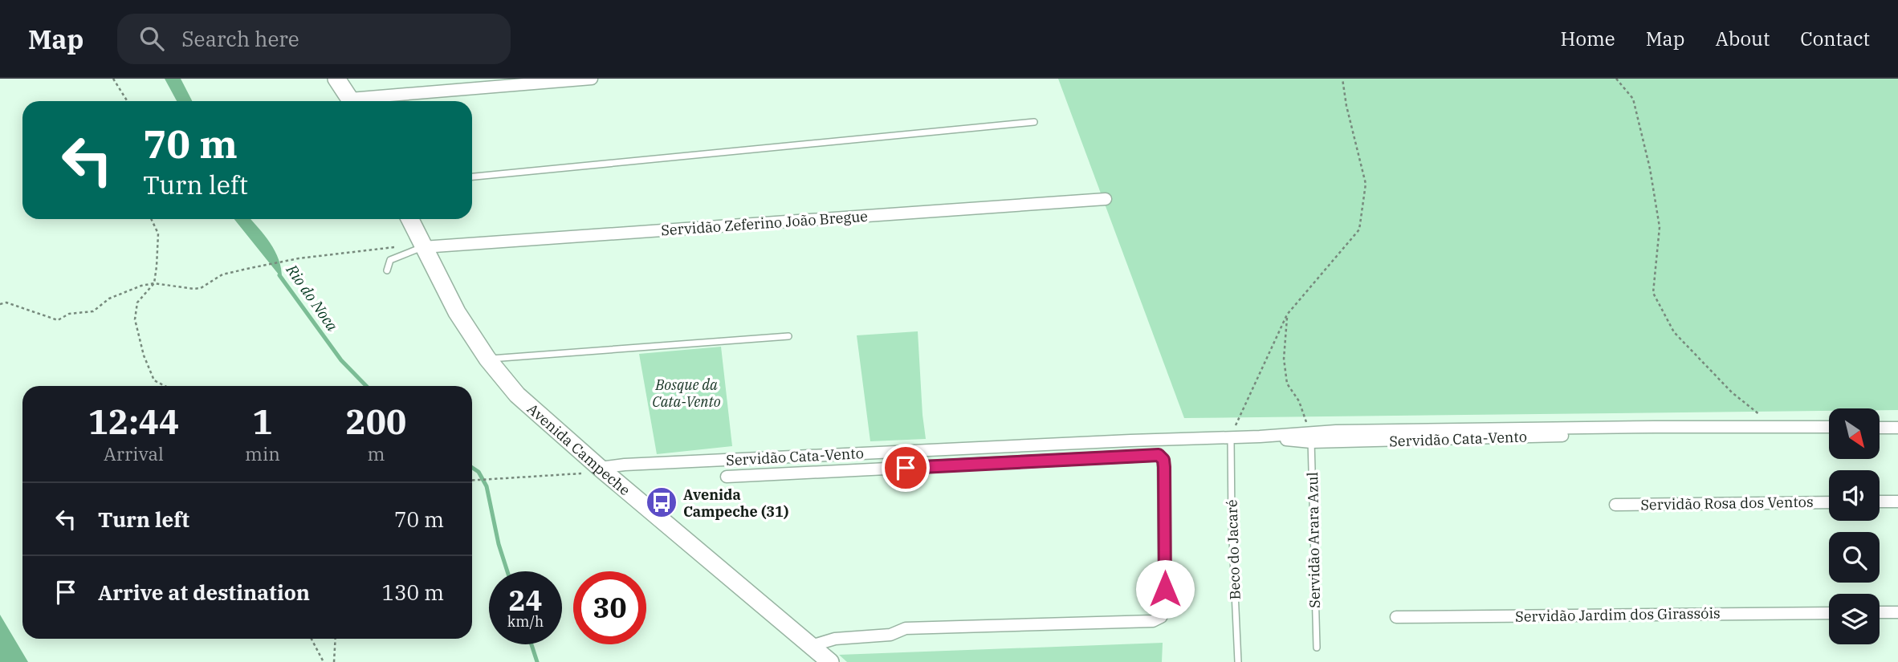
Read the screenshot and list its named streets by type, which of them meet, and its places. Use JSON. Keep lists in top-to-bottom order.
{
  "streets": {
    "main road": ["Avenida Campeche"],
    "street": [
      "Servidão Zeferino João Bregue",
      "Servidão Cata-Vento",
      "Servidão Rosa dos Ventos",
      "Servidão Jardim dos Girassóis"
    ],
    "lane": ["Servidão Arara Azul", "Beco do Jacaré"]
  },
  "crossings": [
    ["Servidão Zeferino João Bregue", "Avenida Campeche"],
    ["Servidão Cata-Vento", "Avenida Campeche"],
    ["Servidão Cata-Vento", "Servidão Arara Azul"],
    ["Servidão Cata-Vento", "Beco do Jacaré"]
  ],
  "water": ["Rio do Noca"],
  "parks": ["Bosque da Cata-Vento"],
  "places": {
    "bus stop": ["Avenida Campeche (31)"]
  },
  "north": "bottom right",
  "page": {
    "header": "Map",
    "search": "Search here",
    "nav": [
      "Home",
      "Map",
      "About",
      "Contact"
    ],
    "turn": ["70 m", "Turn left"],
    "eta": [
      "12:44",
      "Arrival",
      "1",
      "min",
      "200",
      "m"
    ],
    "list": [
      {
        "name": "Turn left",
        "value": "70 m"
      },
      {
        "name": "Arrive at destination",
        "value": "130 m"
      }
    ],
    "speed": "24 km/h",
    "limit": "30"
  }
}
